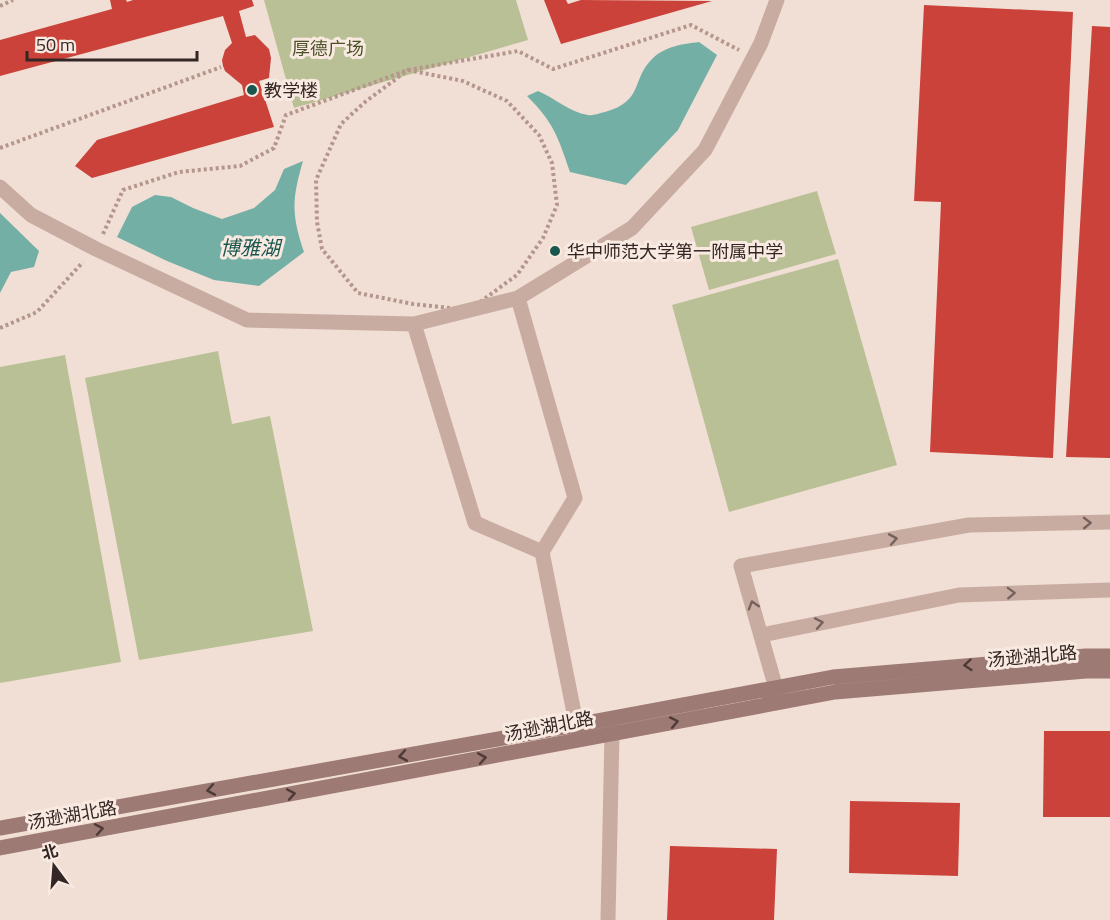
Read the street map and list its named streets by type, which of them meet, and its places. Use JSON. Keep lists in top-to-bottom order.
{
  "streets": {
    "main road": ["汤逊湖北路"]
  },
  "water": ["博雅湖"],
  "parks": ["厚德广场"],
  "places": ["教学楼", "华中师范大学第一附属中学"],
  "scale_bar": "50 m",
  "north": "top"
}
